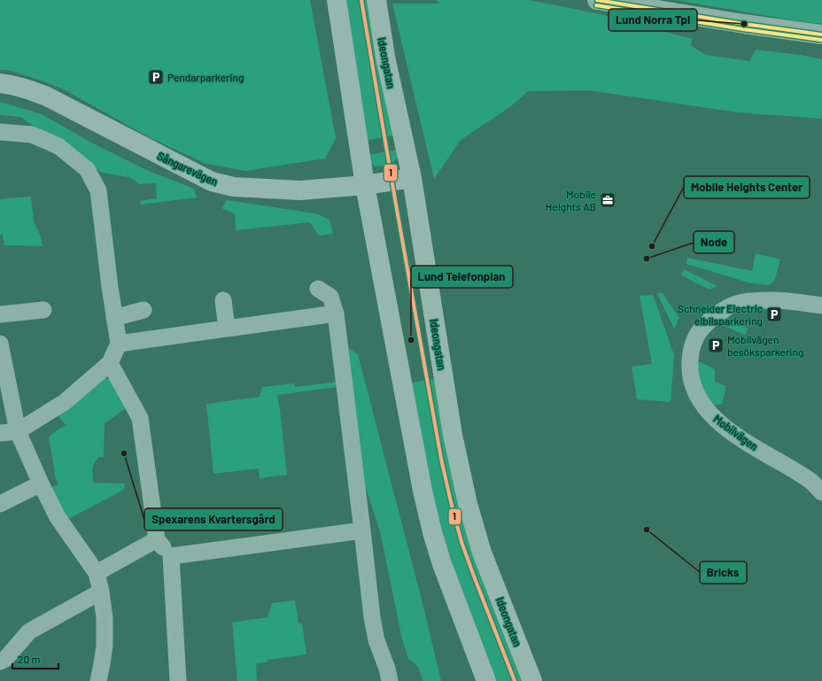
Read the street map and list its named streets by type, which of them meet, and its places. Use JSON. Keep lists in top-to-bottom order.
{
  "streets": {
    "street": ["Ideongatan", "Sångarevägen", "Mobilvägen"]
  },
  "crossings": [
    ["Ideongatan", "Sångarevägen"]
  ],
  "places": {
    "other": [
      "Lund Norra Tpl",
      "Mobile Heights Center",
      "Node",
      "Lund Telefonplan",
      "Spexarens Kvartersgård",
      "Bricks"
    ],
    "parking": ["Pendarparkering", "Schneider Electric elbilsparkering", "Mobilvägen besöksparkering"],
    "office": ["Mobile Heights AB"]
  },
  "lines": ["transit line 1"],
  "scale_bar": "20 m"
}
